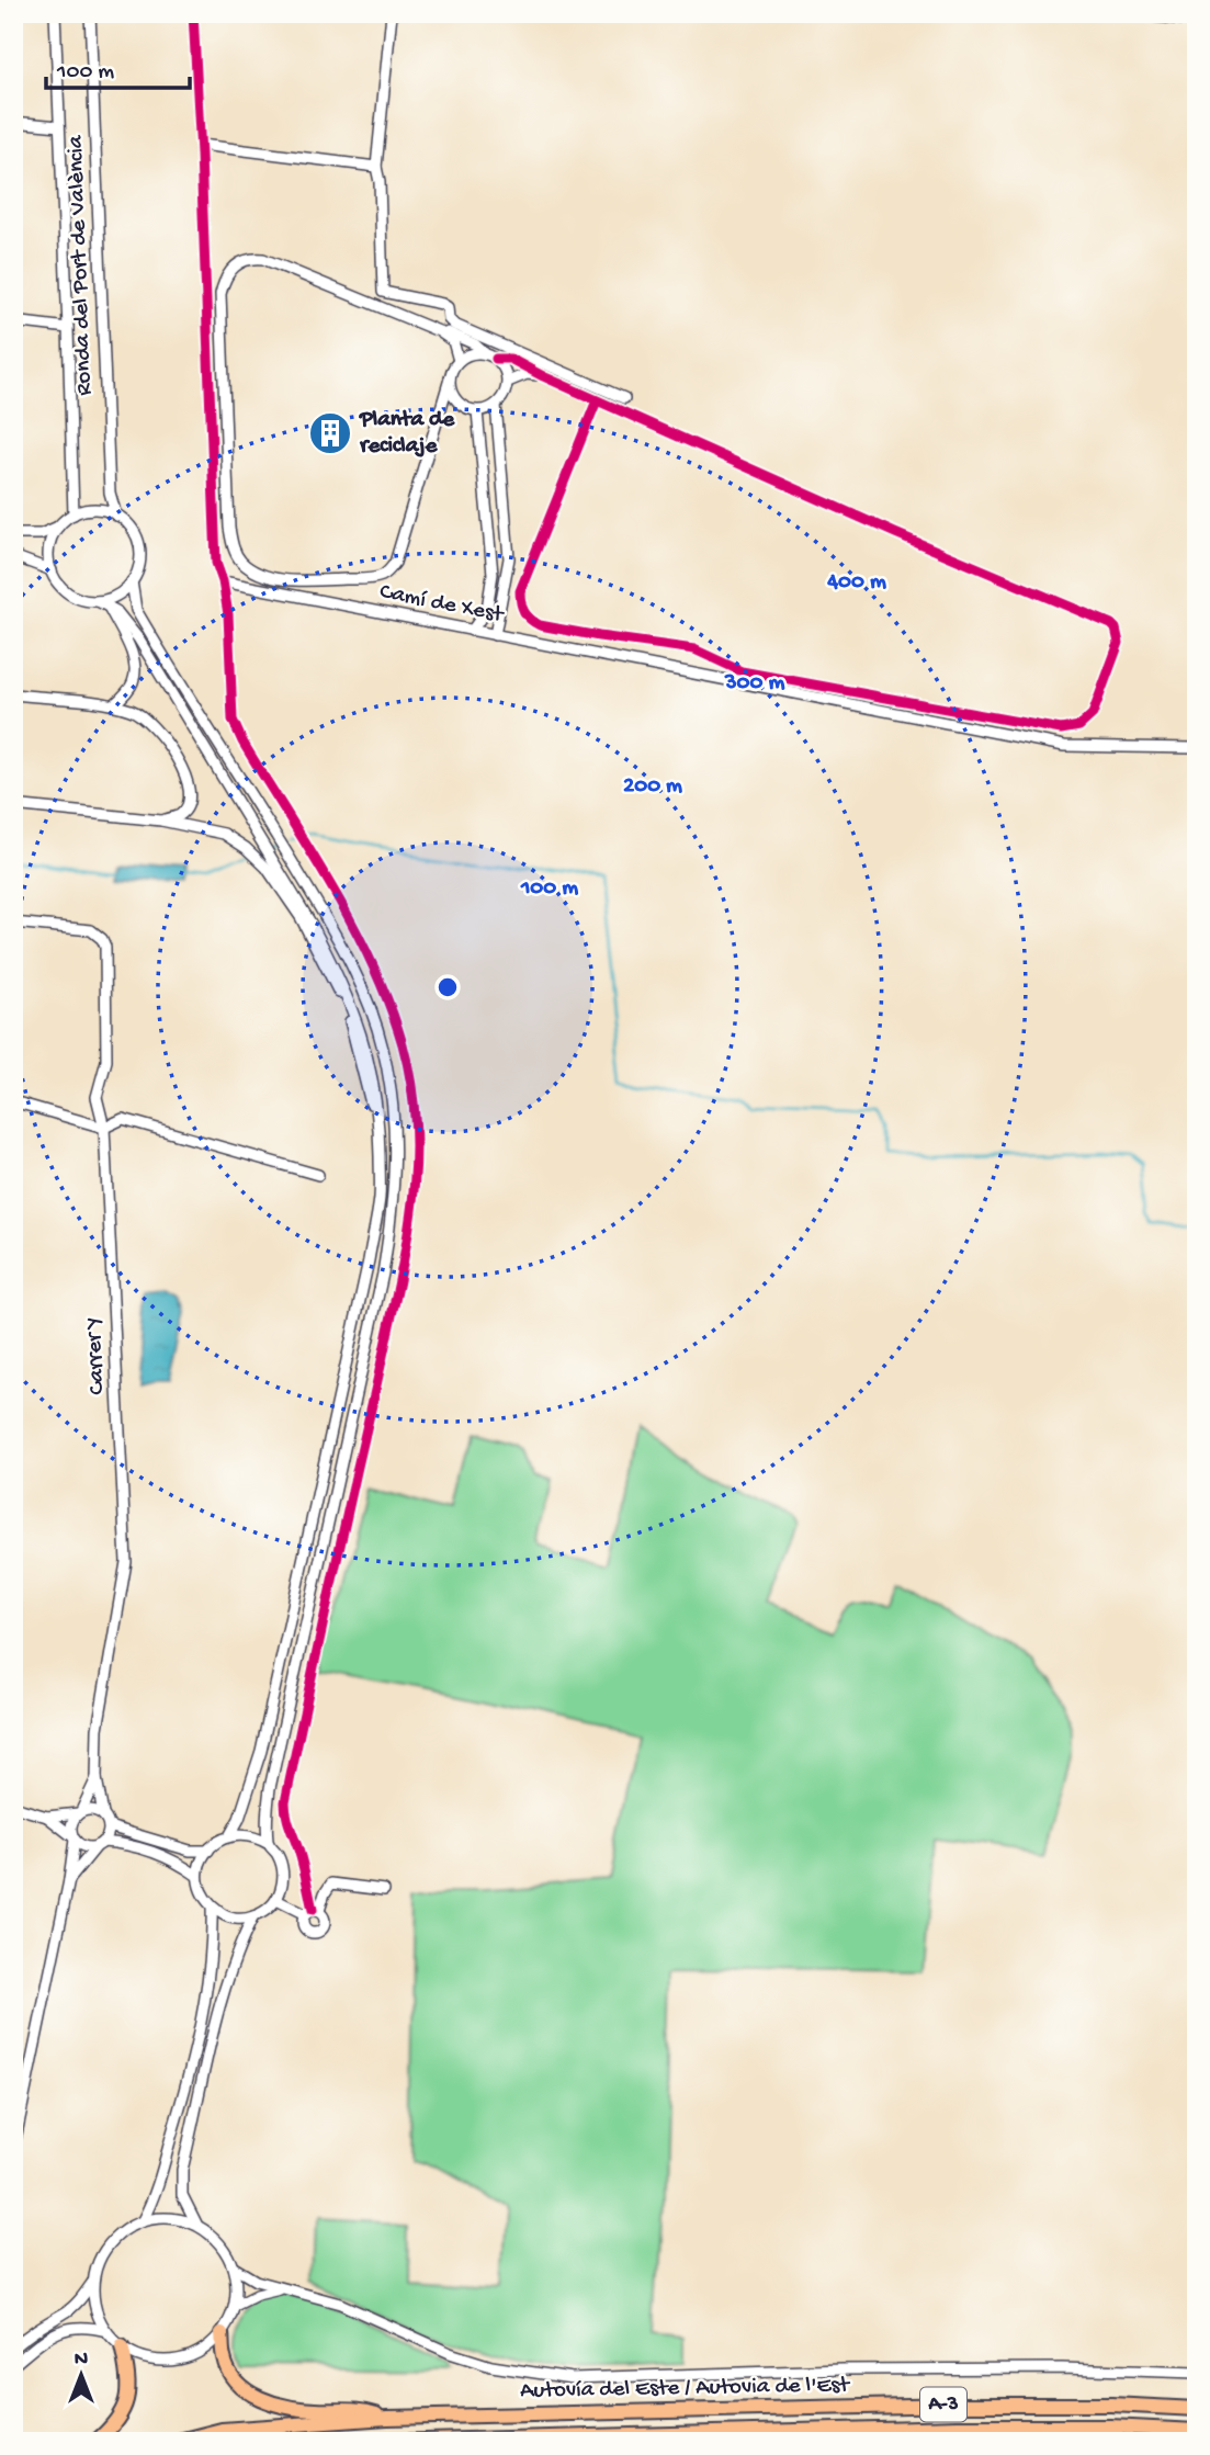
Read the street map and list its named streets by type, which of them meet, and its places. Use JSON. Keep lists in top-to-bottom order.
{
  "streets": {
    "highway": ["Autovía del Este / Autovia de l'Est", "A-3"],
    "street": ["Ronda del Port de València", "Camí de Xest", "Carrer Y"]
  },
  "places": {
    "building": ["Planta de reciclaje"]
  },
  "scale_bar": "100 m",
  "north": "top",
  "rings": [
    "400 m",
    "300 m",
    "200 m",
    "100 m"
  ]
}
